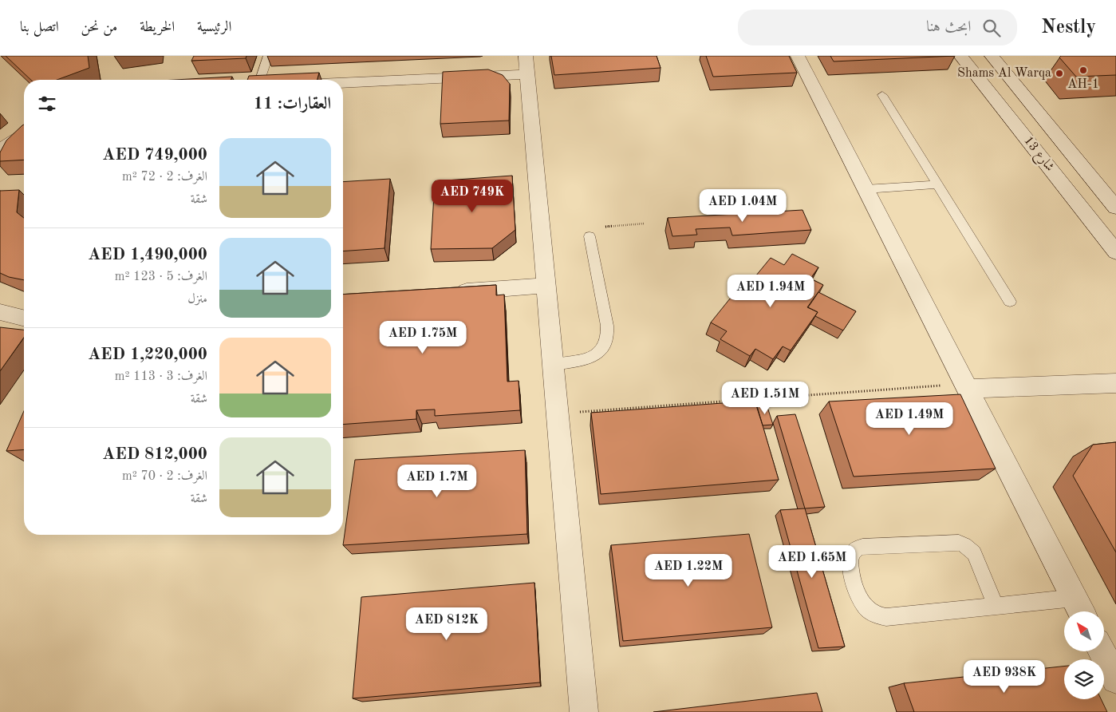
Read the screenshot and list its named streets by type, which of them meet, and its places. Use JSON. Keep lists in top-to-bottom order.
{
  "streets": {
    "street": ["شارع 13"]
  },
  "places": ["AH-1", "Shams Al Warqa"],
  "north": "top left",
  "page": {
    "header": "Nestly",
    "search": "ابحث هنا",
    "nav": [
      "الرئيسية",
      "الخريطة",
      "من نحن",
      "اتصل بنا"
    ],
    "heading": "العقارات: 11",
    "list": [
      {
        "name": "AED 749,000",
        "note": "الغرف: 2 · 72 m² · شقة"
      },
      {
        "name": "AED 1,490,000",
        "note": "الغرف: 5 · 123 m² · منزل"
      },
      {
        "name": "AED 1,220,000",
        "note": "الغرف: 3 · 113 m² · شقة"
      },
      {
        "name": "AED 812,000",
        "note": "الغرف: 2 · 70 m² · شقة"
      }
    ],
    "price": [
      "AED 749K",
      "AED 1.04M",
      "AED 1.94M",
      "AED 1.75M",
      "AED 1.51M",
      "AED 1.49M",
      "AED 1.7M",
      "AED 1.65M",
      "AED 1.22M",
      "AED 812K",
      "AED 938K"
    ]
  }
}
